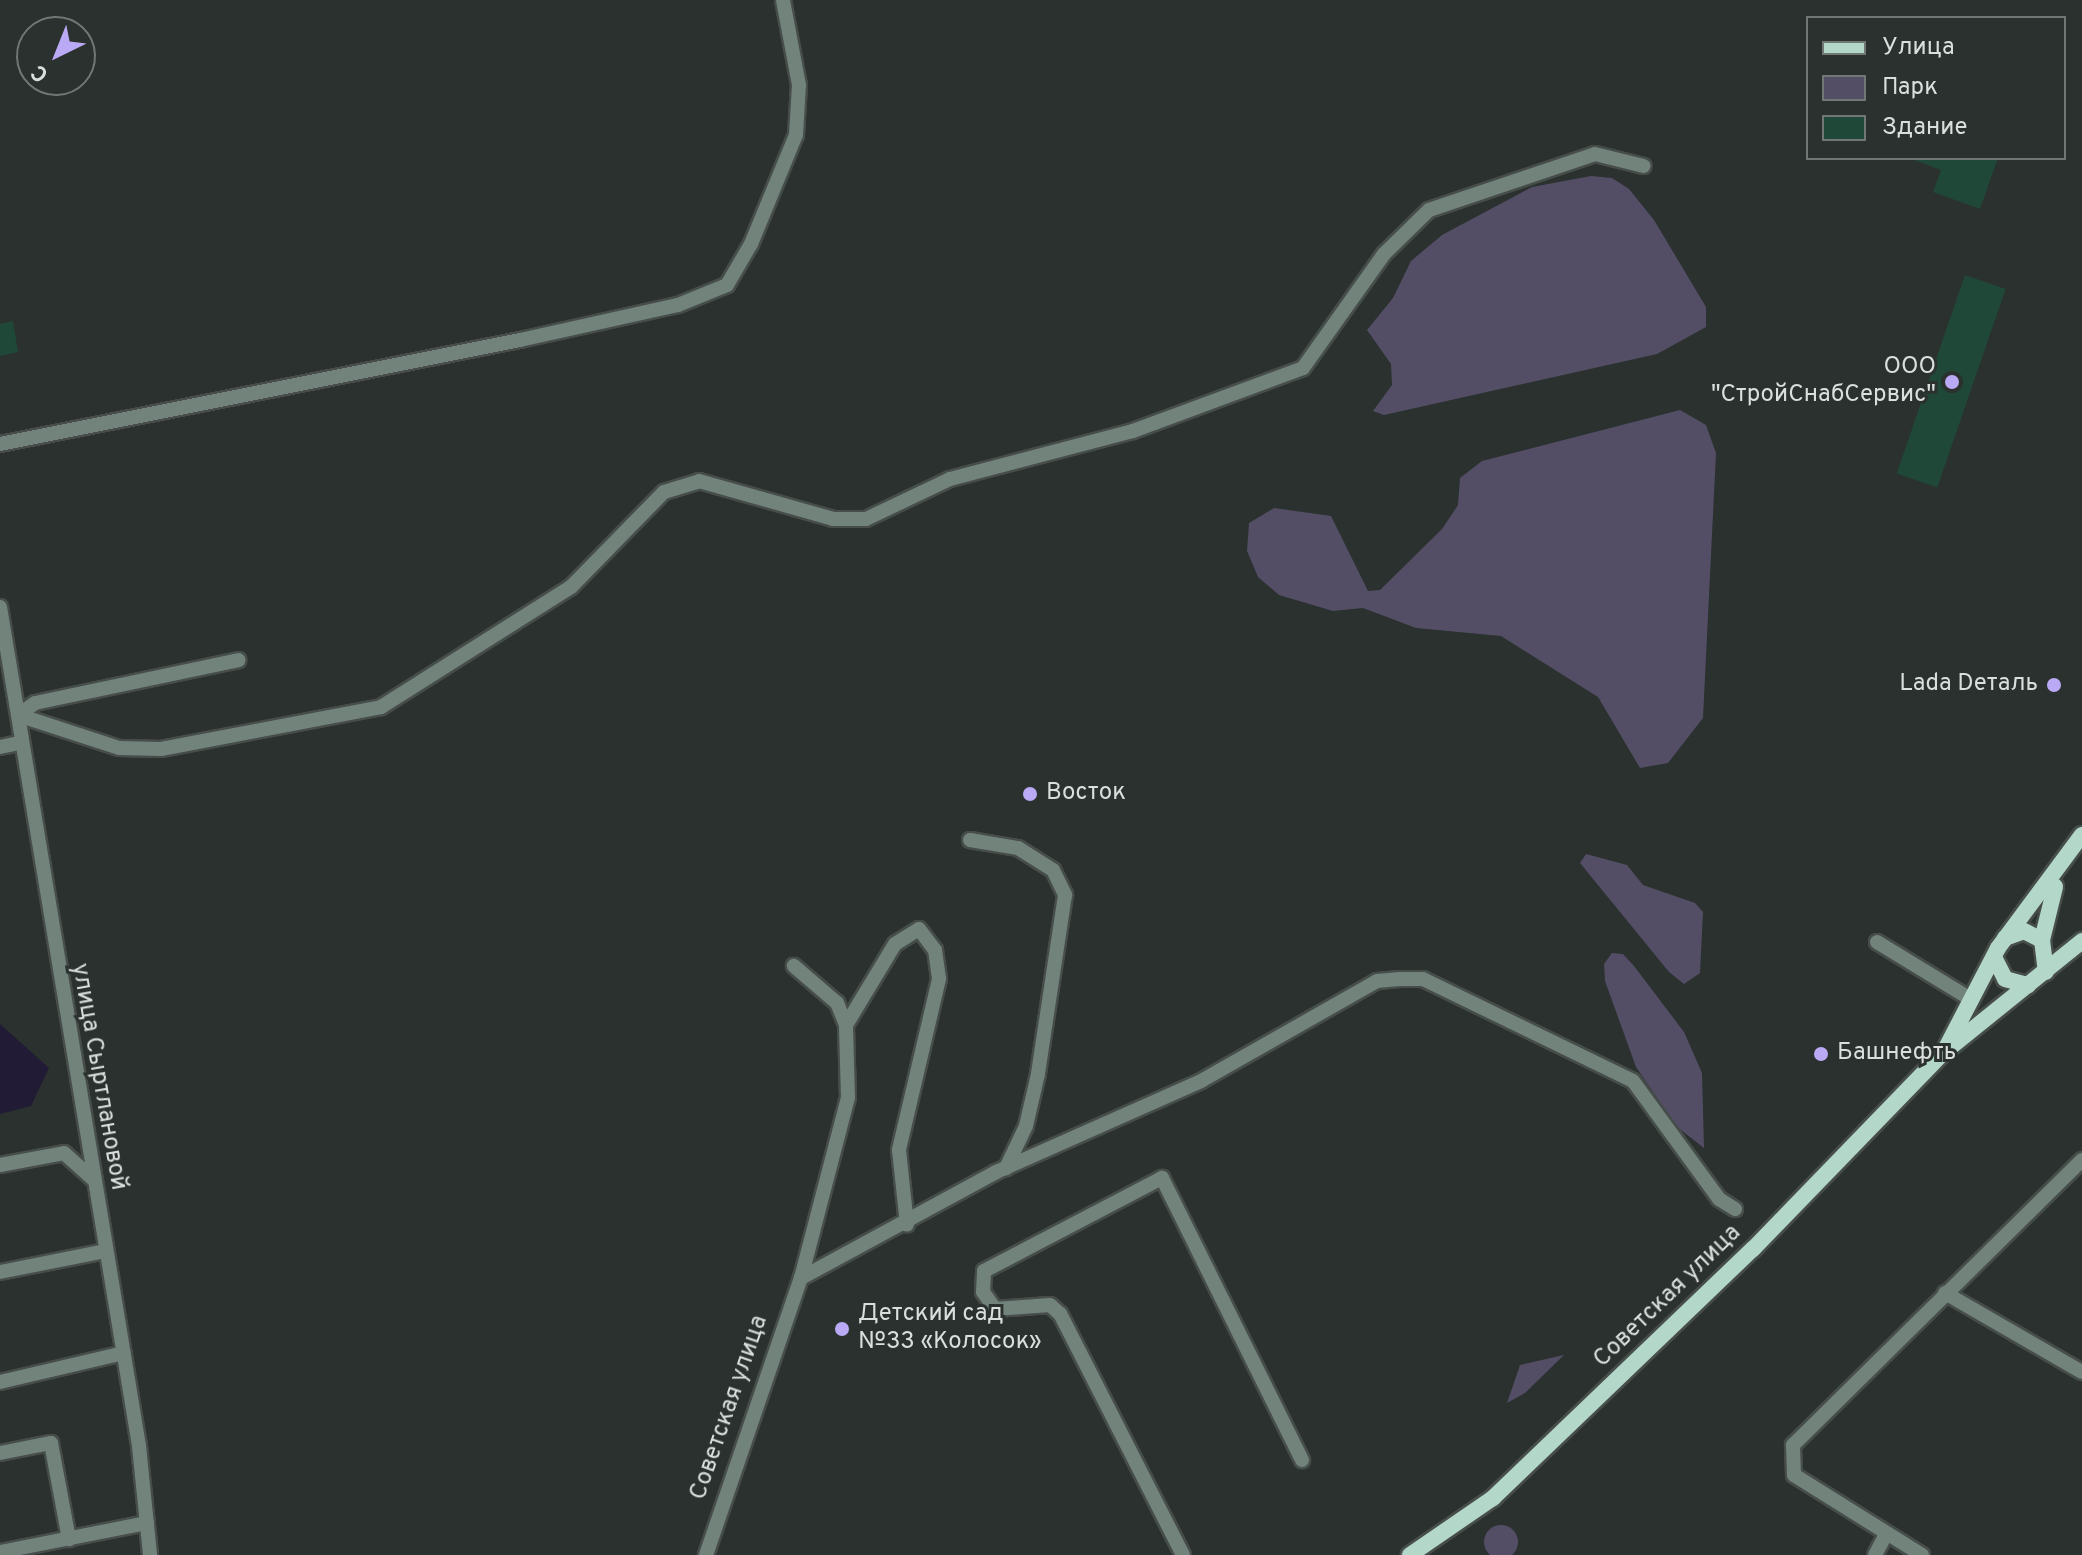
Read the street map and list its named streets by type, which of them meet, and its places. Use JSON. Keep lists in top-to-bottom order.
{
  "streets": {
    "main road": ["Советская улица"],
    "street": ["улица Сыртлановой"]
  },
  "places": [
    "ООО \"СтройСнабСервис\"",
    "Lada Dеталь",
    "Восток",
    "Башнефть",
    "Детский сад №33 «Колосок»"
  ],
  "legend": ["Улица", "Парк", "Здание"],
  "north": "bottom left"
}
